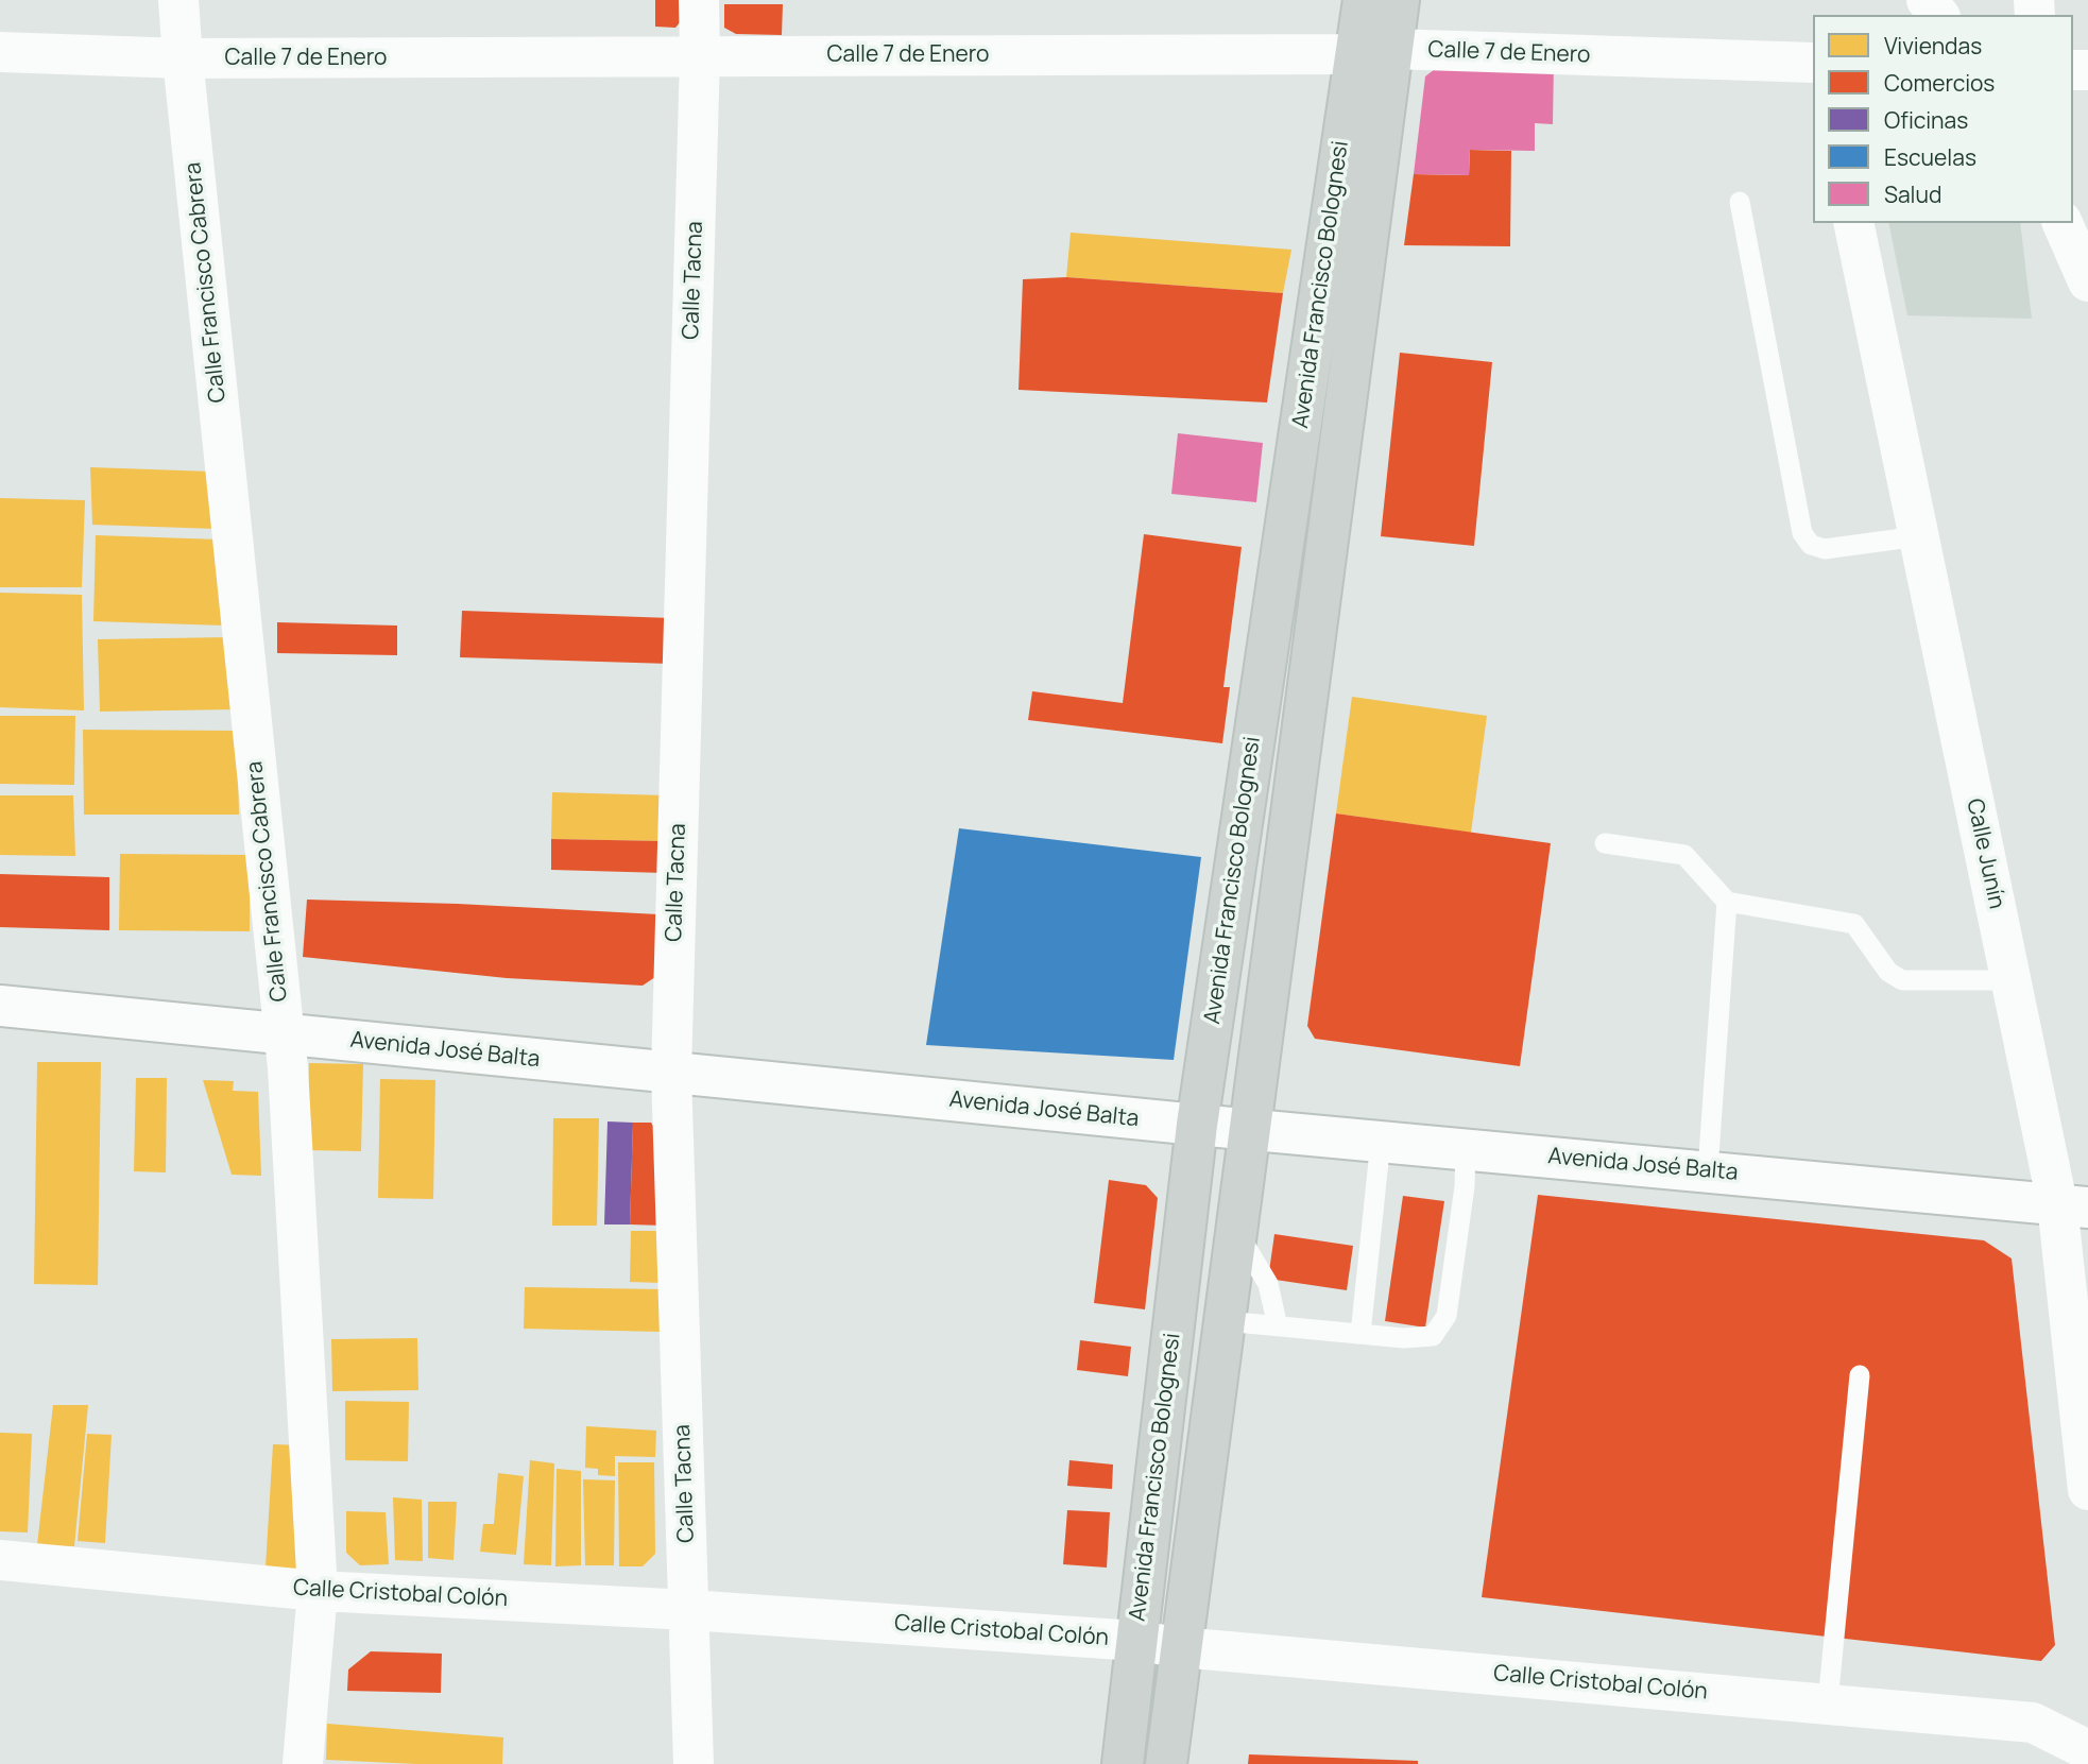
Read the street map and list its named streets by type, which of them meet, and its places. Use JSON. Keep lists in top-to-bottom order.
{
  "streets": {
    "main road": ["Avenida Francisco Bolognesi"],
    "street": [
      "Calle 7 de Enero",
      "Calle Tacna",
      "Calle Francisco Cabrera",
      "Calle Junín",
      "Avenida José Balta",
      "Calle Cristobal Colón"
    ]
  },
  "crossings": [
    ["Calle 7 de Enero", "Calle Tacna"],
    ["Calle 7 de Enero", "Calle Francisco Cabrera"],
    ["Calle 7 de Enero", "Avenida Francisco Bolognesi"],
    ["Calle Tacna", "Avenida José Balta"],
    ["Calle Tacna", "Calle Cristobal Colón"],
    ["Calle Francisco Cabrera", "Avenida José Balta"],
    ["Calle Francisco Cabrera", "Calle Cristobal Colón"],
    ["Avenida Francisco Bolognesi", "Avenida José Balta"],
    ["Avenida Francisco Bolognesi", "Calle Cristobal Colón"],
    ["Calle Junín", "Avenida José Balta"]
  ],
  "legend": [
    "Viviendas",
    "Comercios",
    "Oficinas",
    "Escuelas",
    "Salud"
  ]
}
